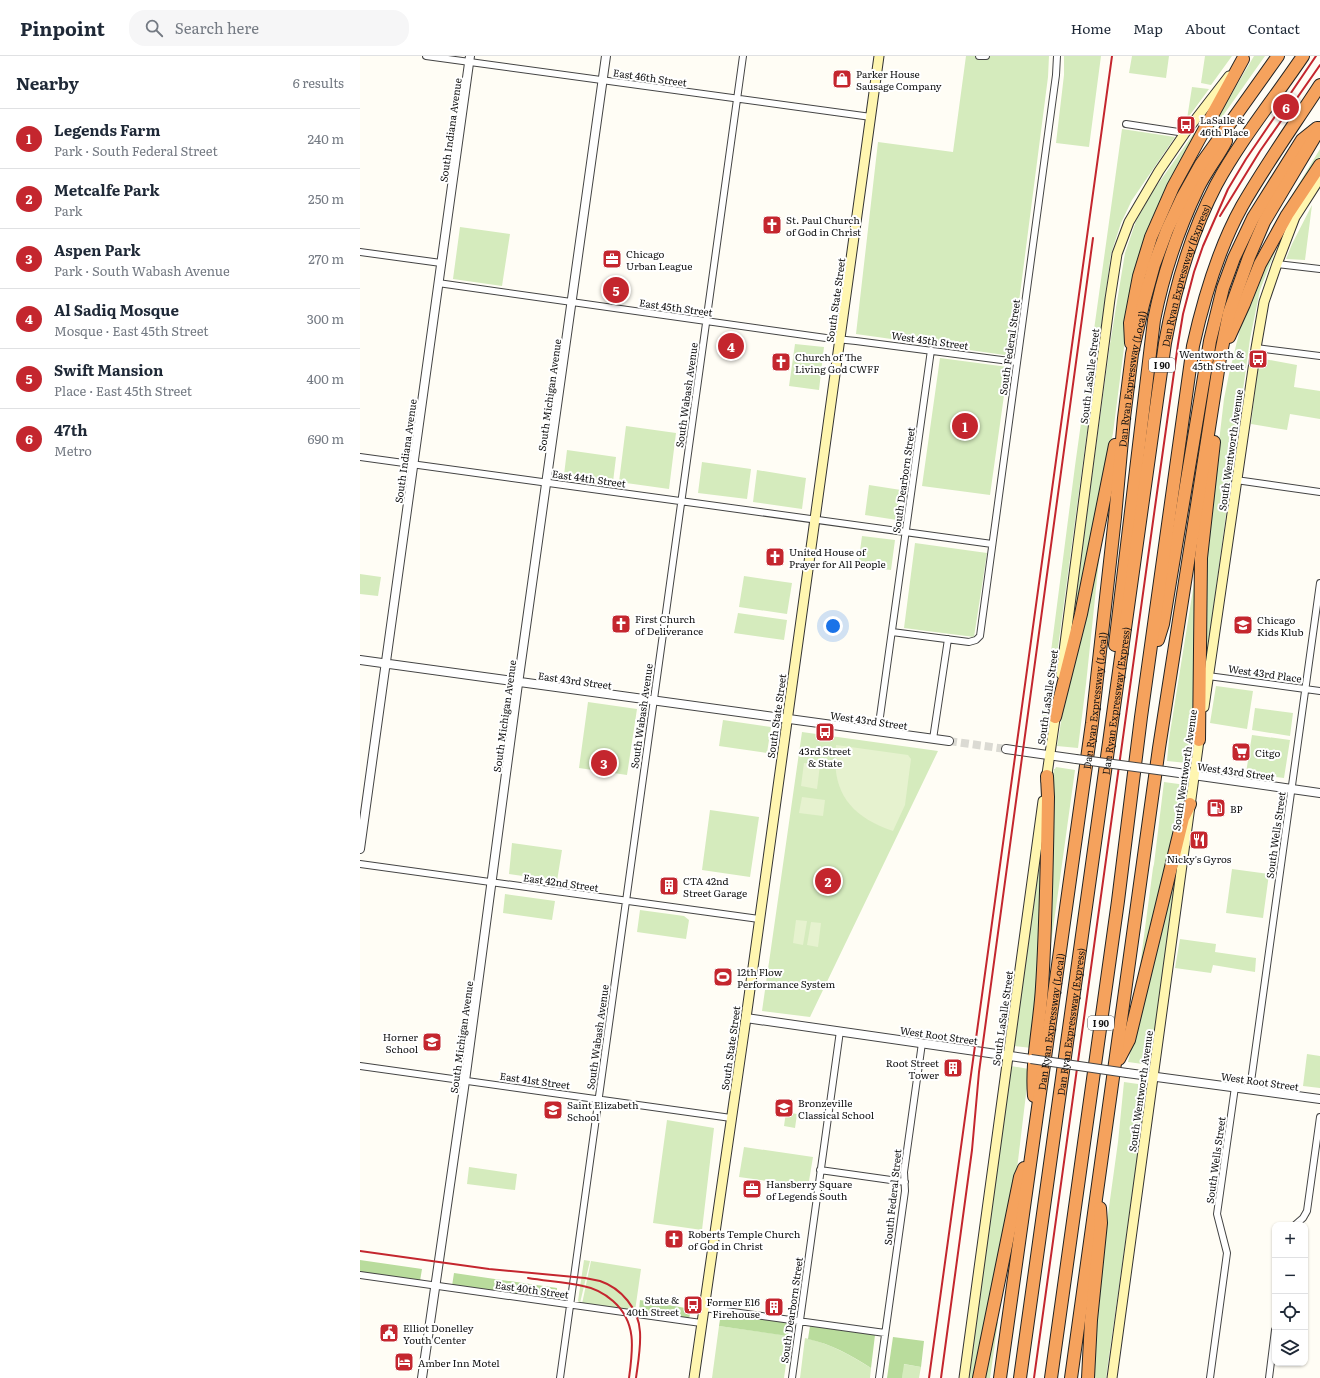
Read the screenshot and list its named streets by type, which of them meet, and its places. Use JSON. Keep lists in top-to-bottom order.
{
  "streets": {
    "highway": ["Dan Ryan Expressway (Express)", "I 90", "Dan Ryan Expressway (Local)"],
    "main road": ["South State Street", "South LaSalle Street", "South Wentworth Avenue"],
    "street": [
      "East 46th Street",
      "South Indiana Avenue",
      "East 45th Street",
      "West 45th Street",
      "South Federal Street",
      "South Michigan Avenue",
      "South Wabash Avenue",
      "East 44th Street",
      "South Dearborn Street",
      "West 43rd Place",
      "East 43rd Street",
      "West 43rd Street",
      "South Wells Street",
      "East 42nd Street",
      "West Root Street",
      "East 41st Street",
      "East 40th Street"
    ]
  },
  "crossings": [
    ["East 46th Street", "South Indiana Avenue"],
    ["East 46th Street", "South State Street"],
    ["East 46th Street", "South Michigan Avenue"],
    ["East 46th Street", "South Wabash Avenue"],
    ["South Indiana Avenue", "East 45th Street"],
    ["South Indiana Avenue", "East 44th Street"],
    ["South Indiana Avenue", "East 43rd Street"],
    ["South State Street", "East 45th Street"],
    ["South State Street", "West 45th Street"],
    ["South State Street", "East 44th Street"],
    ["South State Street", "East 43rd Street"],
    ["South State Street", "West 43rd Street"],
    ["South State Street", "East 42nd Street"],
    ["South State Street", "West Root Street"],
    ["South State Street", "East 41st Street"],
    ["South State Street", "East 40th Street"],
    ["East 45th Street", "West 45th Street"],
    ["East 45th Street", "South Michigan Avenue"],
    ["East 45th Street", "South Wabash Avenue"],
    ["West 45th Street", "South Federal Street"],
    ["West 45th Street", "South Dearborn Street"],
    ["South Federal Street", "East 44th Street"],
    ["South Federal Street", "West Root Street"],
    ["South LaSalle Street", "West 43rd Street"],
    ["South LaSalle Street", "West Root Street"],
    ["South Michigan Avenue", "East 44th Street"],
    ["South Michigan Avenue", "East 43rd Street"],
    ["South Michigan Avenue", "East 42nd Street"],
    ["South Michigan Avenue", "East 41st Street"],
    ["South Michigan Avenue", "East 40th Street"],
    ["South Wabash Avenue", "East 44th Street"],
    ["South Wabash Avenue", "East 43rd Street"],
    ["South Wabash Avenue", "East 42nd Street"],
    ["South Wabash Avenue", "East 41st Street"],
    ["South Wabash Avenue", "East 40th Street"],
    ["South Wentworth Avenue", "West 43rd Place"],
    ["South Wentworth Avenue", "West 43rd Street"],
    ["South Wentworth Avenue", "West Root Street"],
    ["East 44th Street", "South Dearborn Street"],
    ["South Dearborn Street", "West 43rd Street"],
    ["South Dearborn Street", "West Root Street"],
    ["West 43rd Place", "South Wells Street"],
    ["East 43rd Street", "West 43rd Street"],
    ["West 43rd Street", "South Wells Street"],
    ["South Wells Street", "West Root Street"]
  ],
  "places": {
    "shop": ["Parker House Sausage Company"],
    "bus stop": [
      "LaSalle & 46th Place",
      "Wentworth & 45th Street",
      "43rd Street & State",
      "State & 40th Street"
    ],
    "church": [
      "St. Paul Church of God in Christ",
      "Church of The Living God CWFF",
      "United House of Prayer for All People",
      "First Church of Deliverance",
      "Roberts Temple Church of God in Christ"
    ],
    "office": ["Chicago Urban League", "Hansberry Square of Legends South"],
    "school or university": [
      "Chicago Kids Klub",
      "Horner School",
      "Bronzeville Classical School",
      "Saint Elizabeth School"
    ],
    "supermarket": ["Citgo"],
    "fuel station": ["BP"],
    "restaurant": ["Nicky's Gyros"],
    "building": ["CTA 42nd Street Garage", "Root Street Tower", "Former E16 Firehouse"],
    "sports": ["12th Flow Performance System"],
    "public building": ["Elliot Donelley Youth Center"],
    "hotel": ["Amber Inn Motel"]
  },
  "page": {
    "header": "Pinpoint",
    "search": "Search here",
    "nav": [
      "Home",
      "Map",
      "About",
      "Contact"
    ],
    "heading": ["Nearby", "6 results"],
    "pins": [
      "6",
      "5",
      "4",
      "1",
      "3",
      "2"
    ],
    "list": [
      {
        "mark": "1",
        "name": "Legends Farm",
        "note": "Park · South Federal Street",
        "value": "240 m"
      },
      {
        "mark": "2",
        "name": "Metcalfe Park",
        "note": "Park",
        "value": "250 m"
      },
      {
        "mark": "3",
        "name": "Aspen Park",
        "note": "Park · South Wabash Avenue",
        "value": "270 m"
      },
      {
        "mark": "4",
        "name": "Al Sadiq Mosque",
        "note": "Mosque · East 45th Street",
        "value": "300 m"
      },
      {
        "mark": "5",
        "name": "Swift Mansion",
        "note": "Place · East 45th Street",
        "value": "400 m"
      },
      {
        "mark": "6",
        "name": "47th",
        "note": "Metro",
        "value": "690 m"
      }
    ],
    "map_buttons": ["+", "−"]
  }
}
